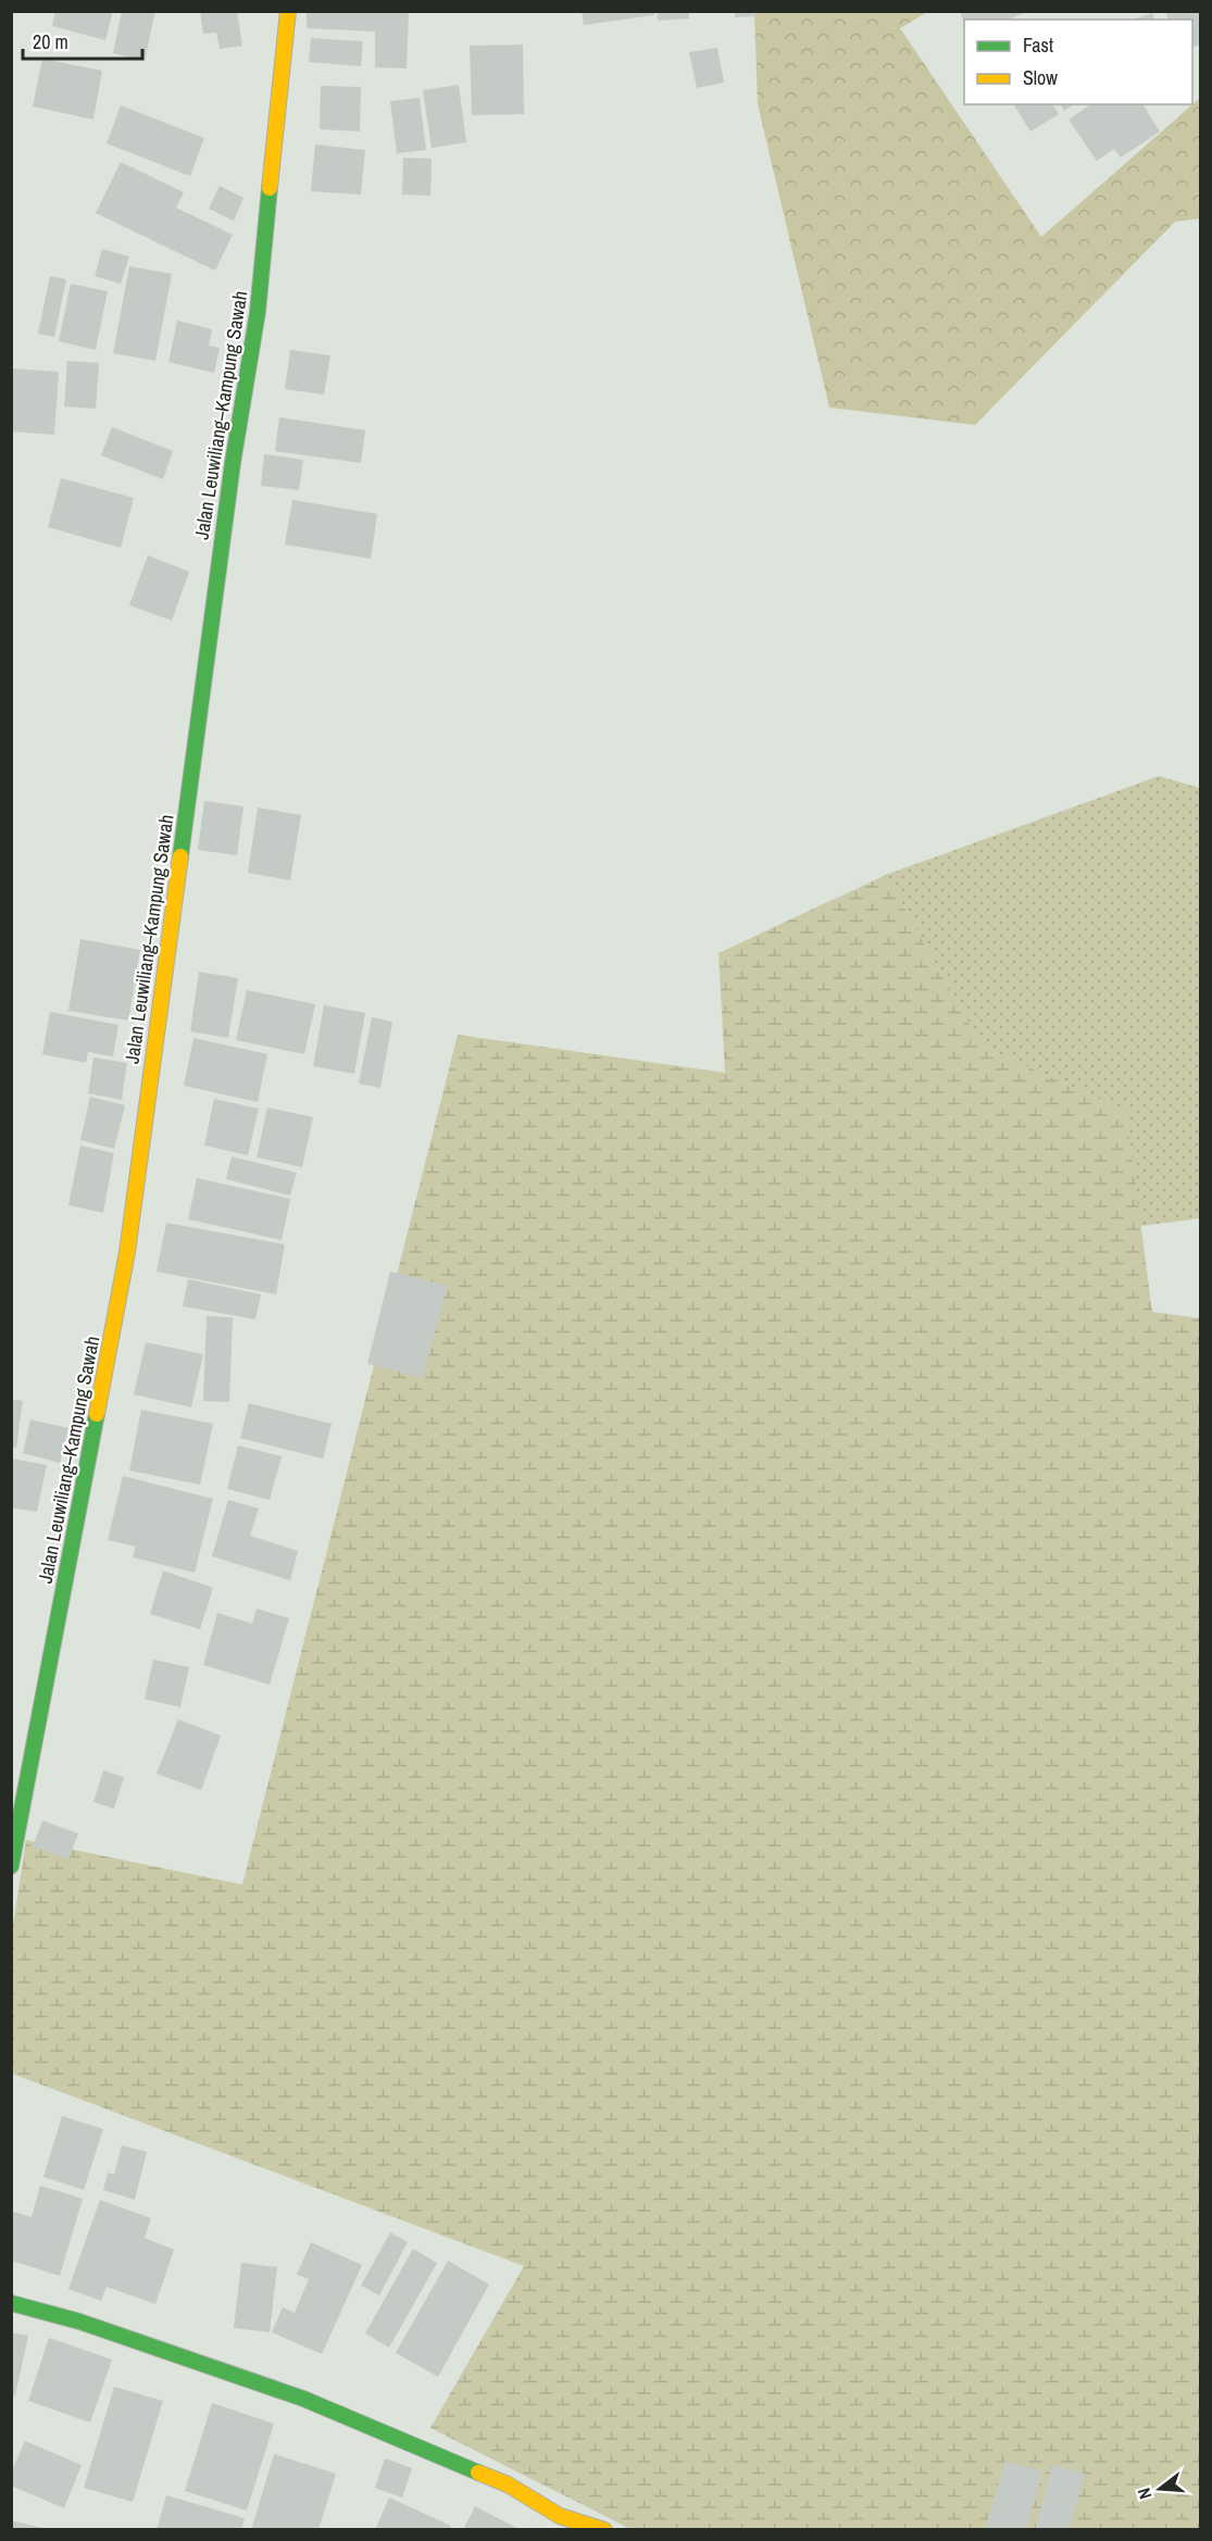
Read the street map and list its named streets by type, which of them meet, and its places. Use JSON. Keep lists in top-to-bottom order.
{
  "streets": {
    "main road": ["Jalan Leuwiliang–Kampung Sawah"]
  },
  "legend": ["Fast", "Slow"],
  "scale_bar": "20 m",
  "north": "left"
}
